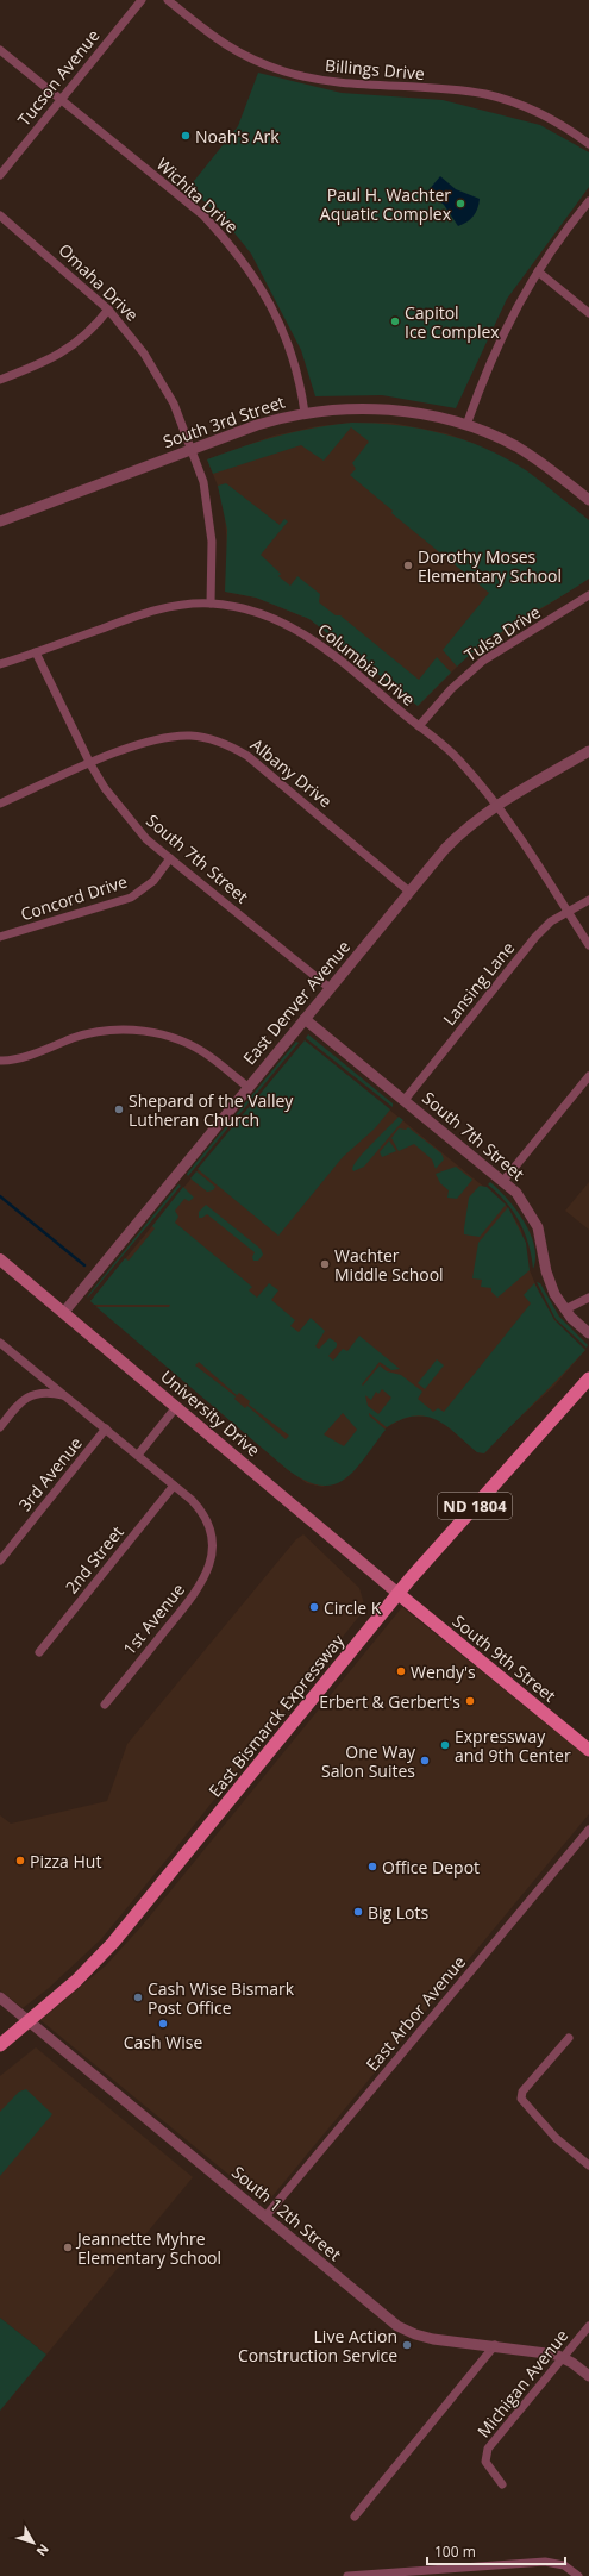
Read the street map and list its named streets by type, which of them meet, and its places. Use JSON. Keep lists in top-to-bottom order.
{
  "streets": {
    "main road": [
      "University Drive",
      "ND 1804",
      "South 9th Street",
      "East Bismarck Expressway"
    ],
    "street": [
      "Billings Drive",
      "Tucson Avenue",
      "Wichita Drive",
      "Omaha Drive",
      "South 3rd Street",
      "Tulsa Drive",
      "Columbia Drive",
      "Albany Drive",
      "South 7th Street",
      "Concord Drive",
      "Lansing Lane",
      "East Denver Avenue",
      "3rd Avenue",
      "2nd Street",
      "1st Avenue",
      "East Arbor Avenue",
      "South 12th Street",
      "Michigan Avenue"
    ]
  },
  "crossings": [
    ["Tucson Avenue", "Wichita Drive"],
    ["Wichita Drive", "South 3rd Street"],
    ["Omaha Drive", "South 3rd Street"],
    ["Omaha Drive", "Columbia Drive"],
    ["Tulsa Drive", "Columbia Drive"],
    ["Columbia Drive", "South 7th Street"],
    ["Columbia Drive", "Lansing Lane"],
    ["Columbia Drive", "East Denver Avenue"],
    ["Albany Drive", "South 7th Street"],
    ["Albany Drive", "East Denver Avenue"],
    ["South 7th Street", "Concord Drive"],
    ["South 7th Street", "Lansing Lane"],
    ["South 7th Street", "East Denver Avenue"],
    ["East Denver Avenue", "University Drive"],
    ["University Drive", "South 9th Street"],
    ["University Drive", "East Bismarck Expressway"],
    ["2nd Street", "1st Avenue"],
    ["South 9th Street", "East Bismarck Expressway"],
    ["East Bismarck Expressway", "South 12th Street"],
    ["East Arbor Avenue", "South 12th Street"],
    ["South 12th Street", "Michigan Avenue"]
  ],
  "places": [
    "Noah's Ark",
    "Paul H. Wachter Aquatic Complex",
    "Capitol Ice Complex",
    "Dorothy Moses Elementary School",
    "Shepard of the Valley Lutheran Church",
    "Wachter Middle School",
    "Circle K",
    "Wendy's",
    "Erbert & Gerbert's",
    "Expressway and 9th Center",
    "One Way Salon Suites",
    "Pizza Hut",
    "Office Depot",
    "Big Lots",
    "Cash Wise Bismark Post Office",
    "Cash Wise",
    "Jeannette Myhre Elementary School",
    "Live Action Construction Service"
  ],
  "scale_bar": "100 m",
  "north": "bottom right"
}
